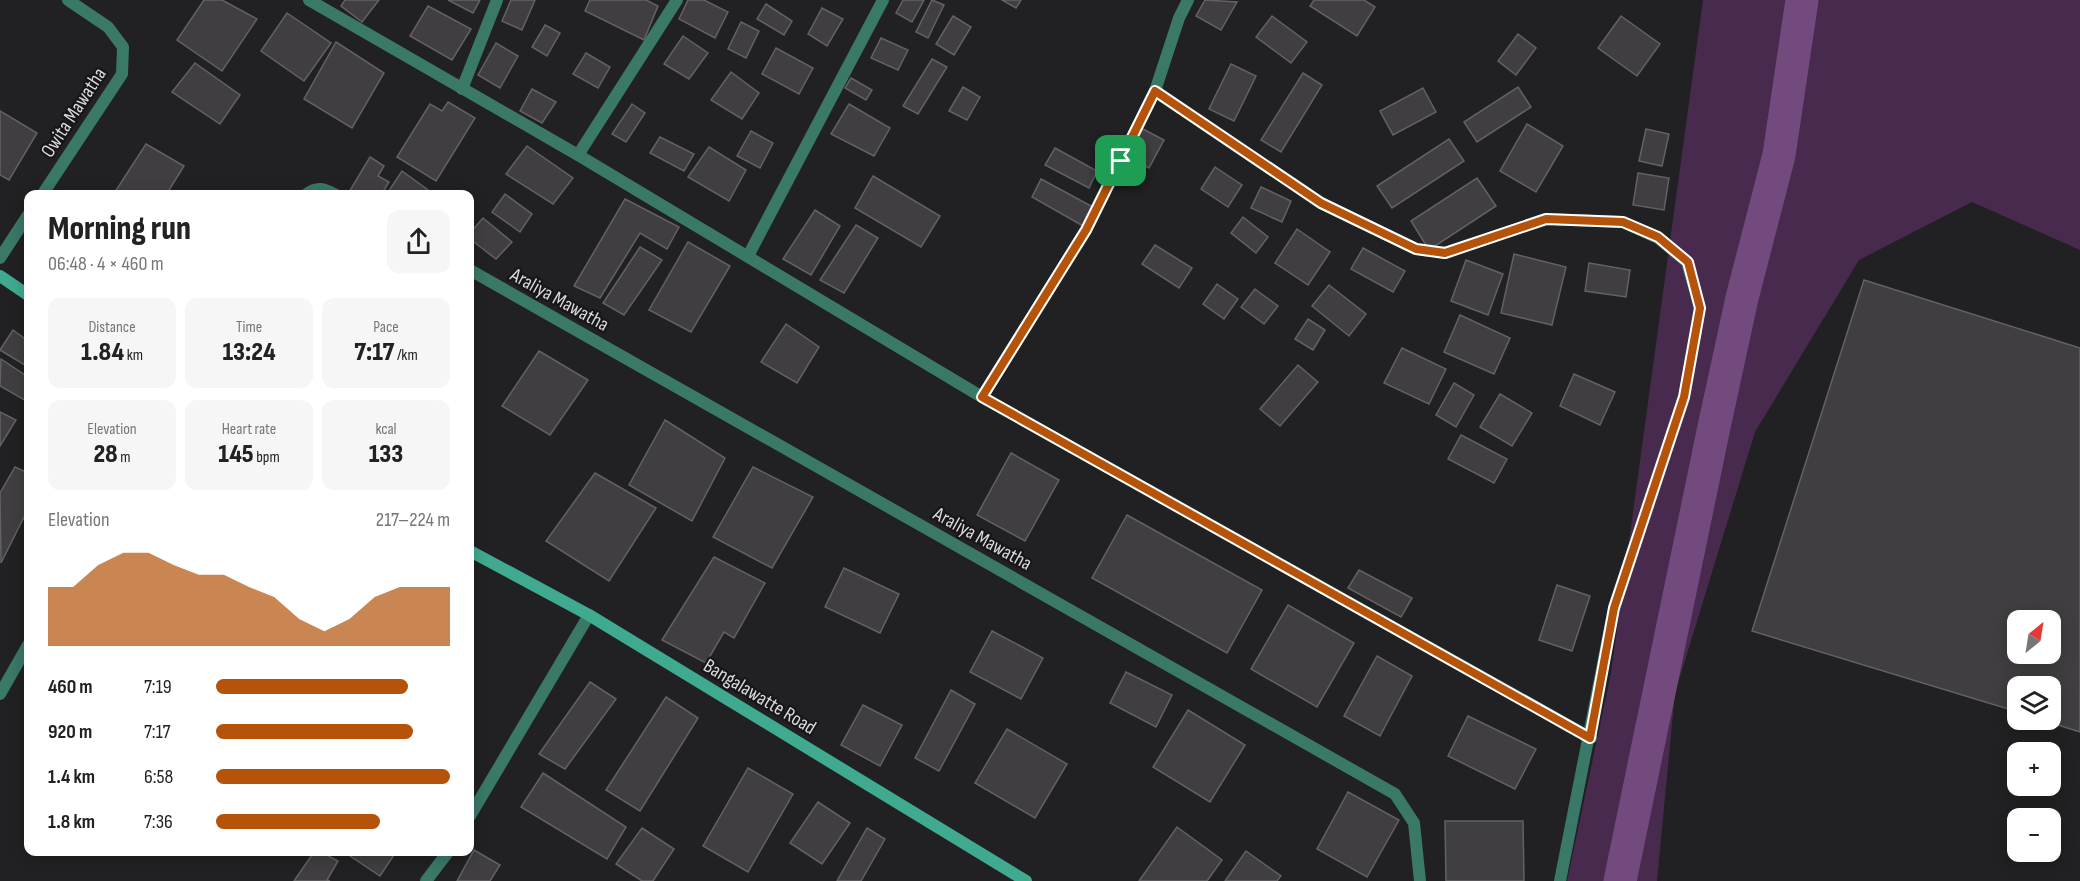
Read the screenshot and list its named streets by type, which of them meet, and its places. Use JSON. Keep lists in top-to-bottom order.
{
  "streets": {
    "street": ["Owita Mawatha", "Araliya Mawatha", "Bangalawatte Road"]
  },
  "north": "top right",
  "page": {
    "heading": ["Morning run", "06:48 · 4 × 460 m"],
    "stats": [
      ["Distance", "1.84 km"],
      ["Time", "13:24"],
      ["Pace", "7:17 /km"],
      ["Elevation", "28 m"],
      ["Heart rate", "145 bpm"],
      ["kcal", "133"]
    ],
    "chart": ["Elevation", "217–224 m"],
    "map_buttons": ["+", "−"],
    "list": [
      {
        "name": "460 m",
        "note": "7:19"
      },
      {
        "name": "920 m",
        "note": "7:17"
      },
      {
        "name": "1.4 km",
        "note": "6:58"
      },
      {
        "name": "1.8 km",
        "note": "7:36"
      }
    ]
  }
}
